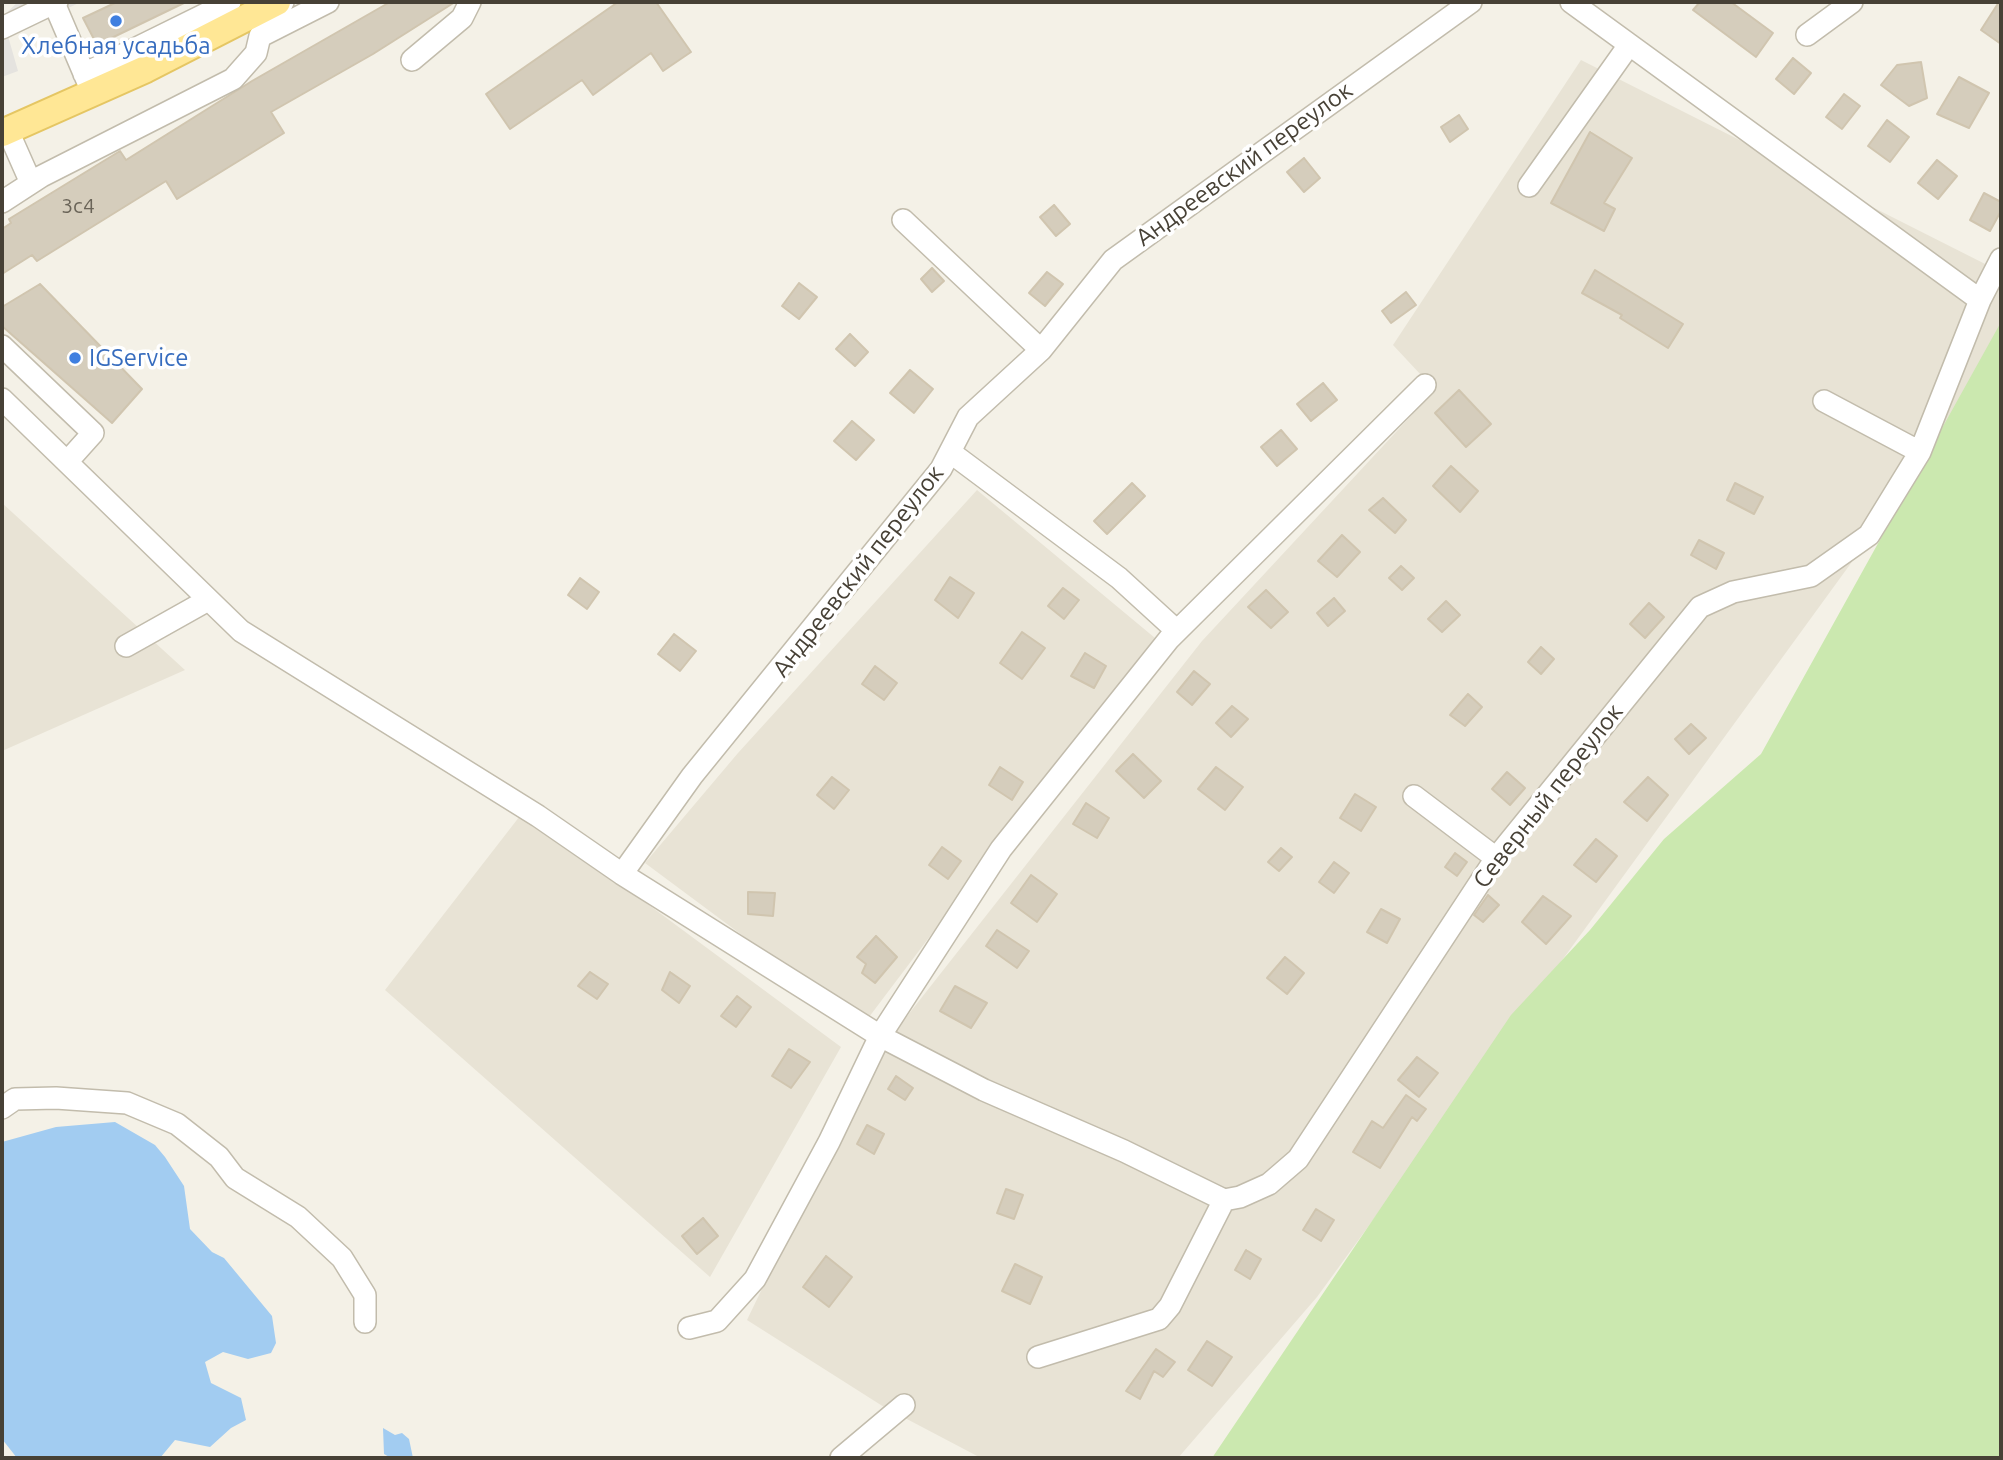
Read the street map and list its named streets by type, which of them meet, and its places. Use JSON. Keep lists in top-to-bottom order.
{
  "streets": {
    "street": ["Андреевский переулок", "Северный переулок"]
  },
  "places": ["Хлебная усадьба", "IGService"],
  "house_numbers": ["3c4"]
}
